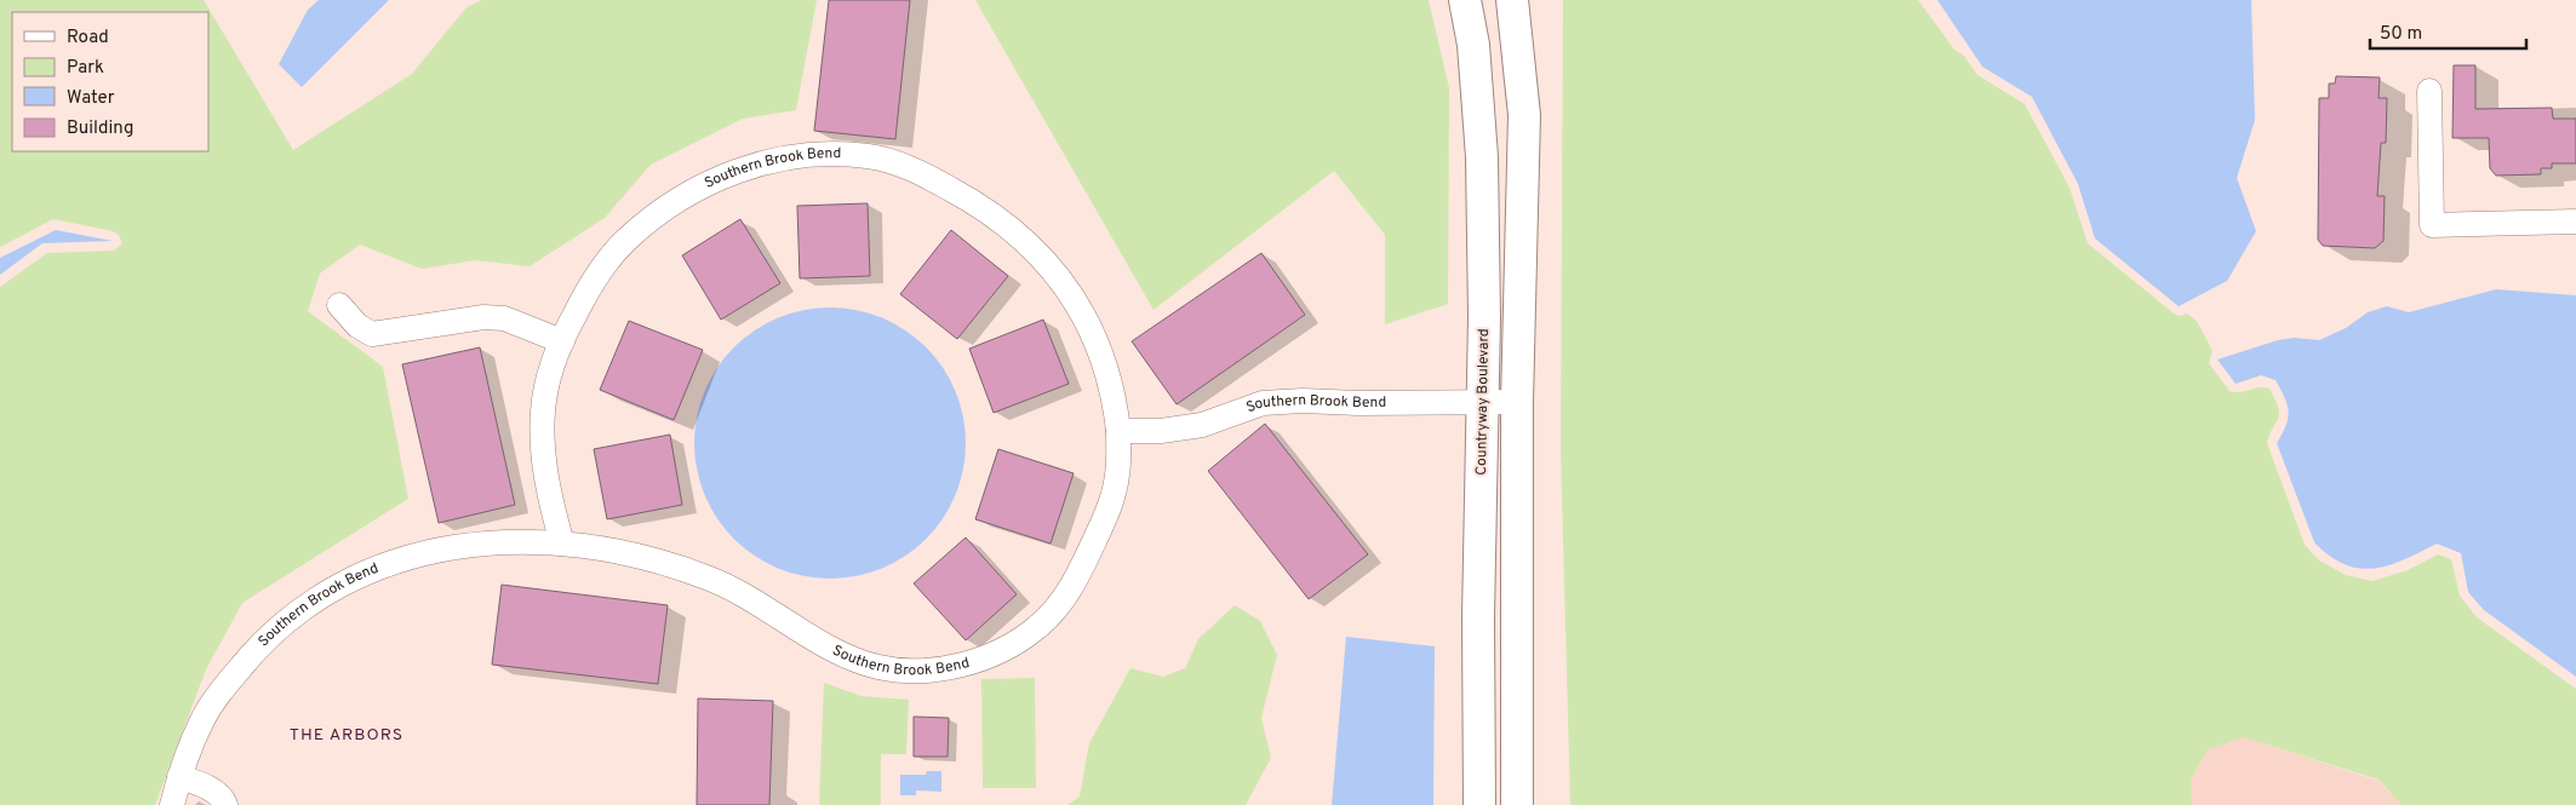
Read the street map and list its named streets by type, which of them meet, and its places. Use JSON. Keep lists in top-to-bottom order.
{
  "streets": {
    "street": ["Southern Brook Bend", "Countryway Boulevard"]
  },
  "crossings": [
    ["Southern Brook Bend", "Countryway Boulevard"]
  ],
  "districts": ["THE ARBORS"],
  "legend": [
    "Road",
    "Park",
    "Water",
    "Building"
  ],
  "scale_bar": "50 m"
}
